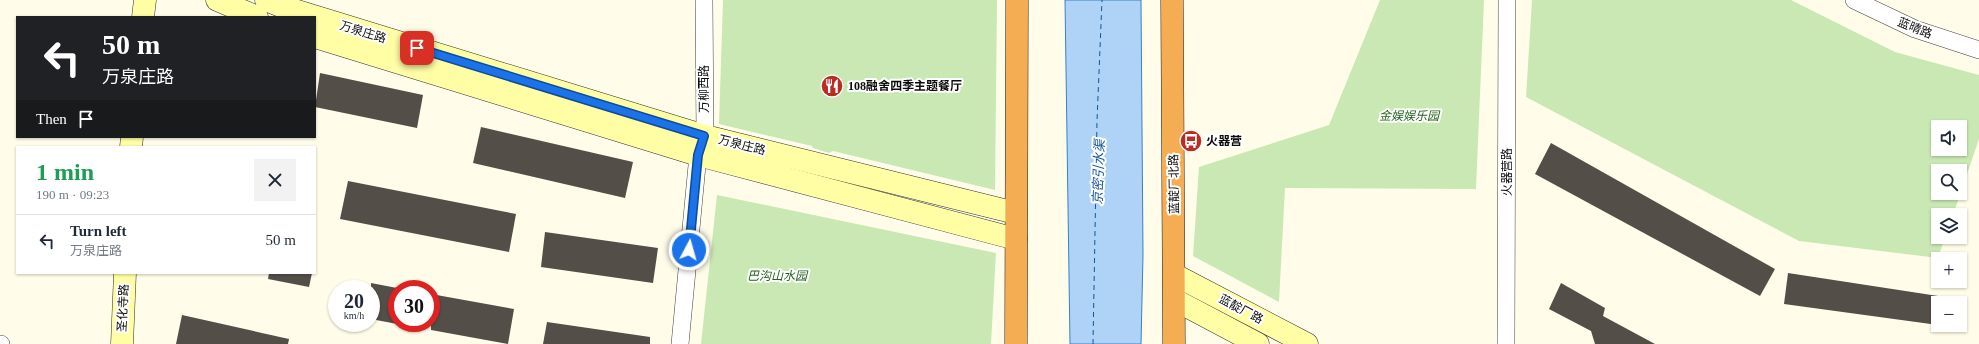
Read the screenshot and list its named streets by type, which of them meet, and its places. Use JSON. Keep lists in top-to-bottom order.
{
  "streets": {
    "highway": ["蓝靛厂北路"],
    "street": [
      "蓝晴路",
      "万泉庄路",
      "万柳西路",
      "火器营路",
      "圣化寺路",
      "蓝靛厂路"
    ]
  },
  "crossings": [
    ["万泉庄路", "万柳西路"],
    ["蓝靛厂北路", "蓝靛厂路"]
  ],
  "water": ["京密引水渠"],
  "parks": ["金娱娱乐园", "巴沟山水园"],
  "places": {
    "restaurant": ["108融舍四季主题餐厅"],
    "bus stop": ["火器营"]
  },
  "page": {
    "turn": ["50 m", "万泉庄路"],
    "then": "Then",
    "map_buttons": ["+", "−"],
    "heading": ["1 min", "190 m · 09:23"],
    "list": [
      {
        "name": "Turn left",
        "note": "万泉庄路",
        "value": "50 m"
      }
    ],
    "speed": "20 km/h",
    "limit": "30"
  }
}
